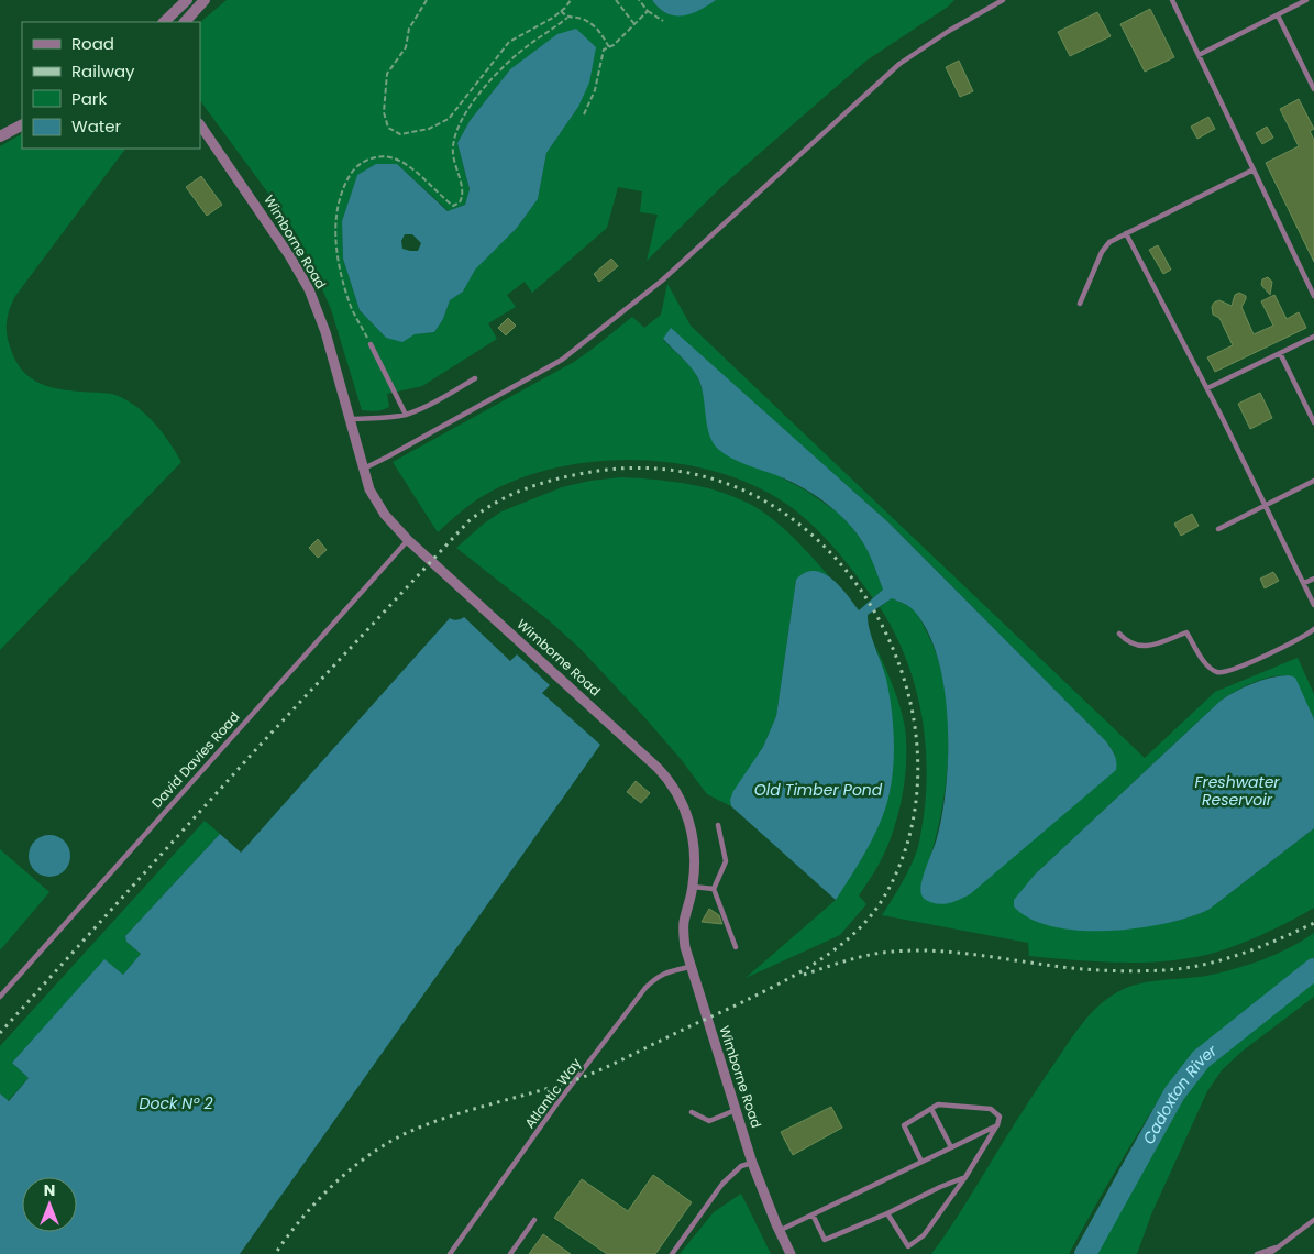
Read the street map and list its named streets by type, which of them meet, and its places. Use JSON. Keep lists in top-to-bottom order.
{
  "streets": {
    "street": ["Wimborne Road"],
    "lane": ["David Davies Road", "Atlantic Way"]
  },
  "crossings": [
    ["Wimborne Road", "David Davies Road"],
    ["Wimborne Road", "Atlantic Way"]
  ],
  "water": [
    "Freshwater Reservoir",
    "Old Timber Pond",
    "Cadoxton River",
    "Dock Nº 2"
  ],
  "legend": [
    "Road",
    "Railway",
    "Park",
    "Water"
  ],
  "north": "top"
}
